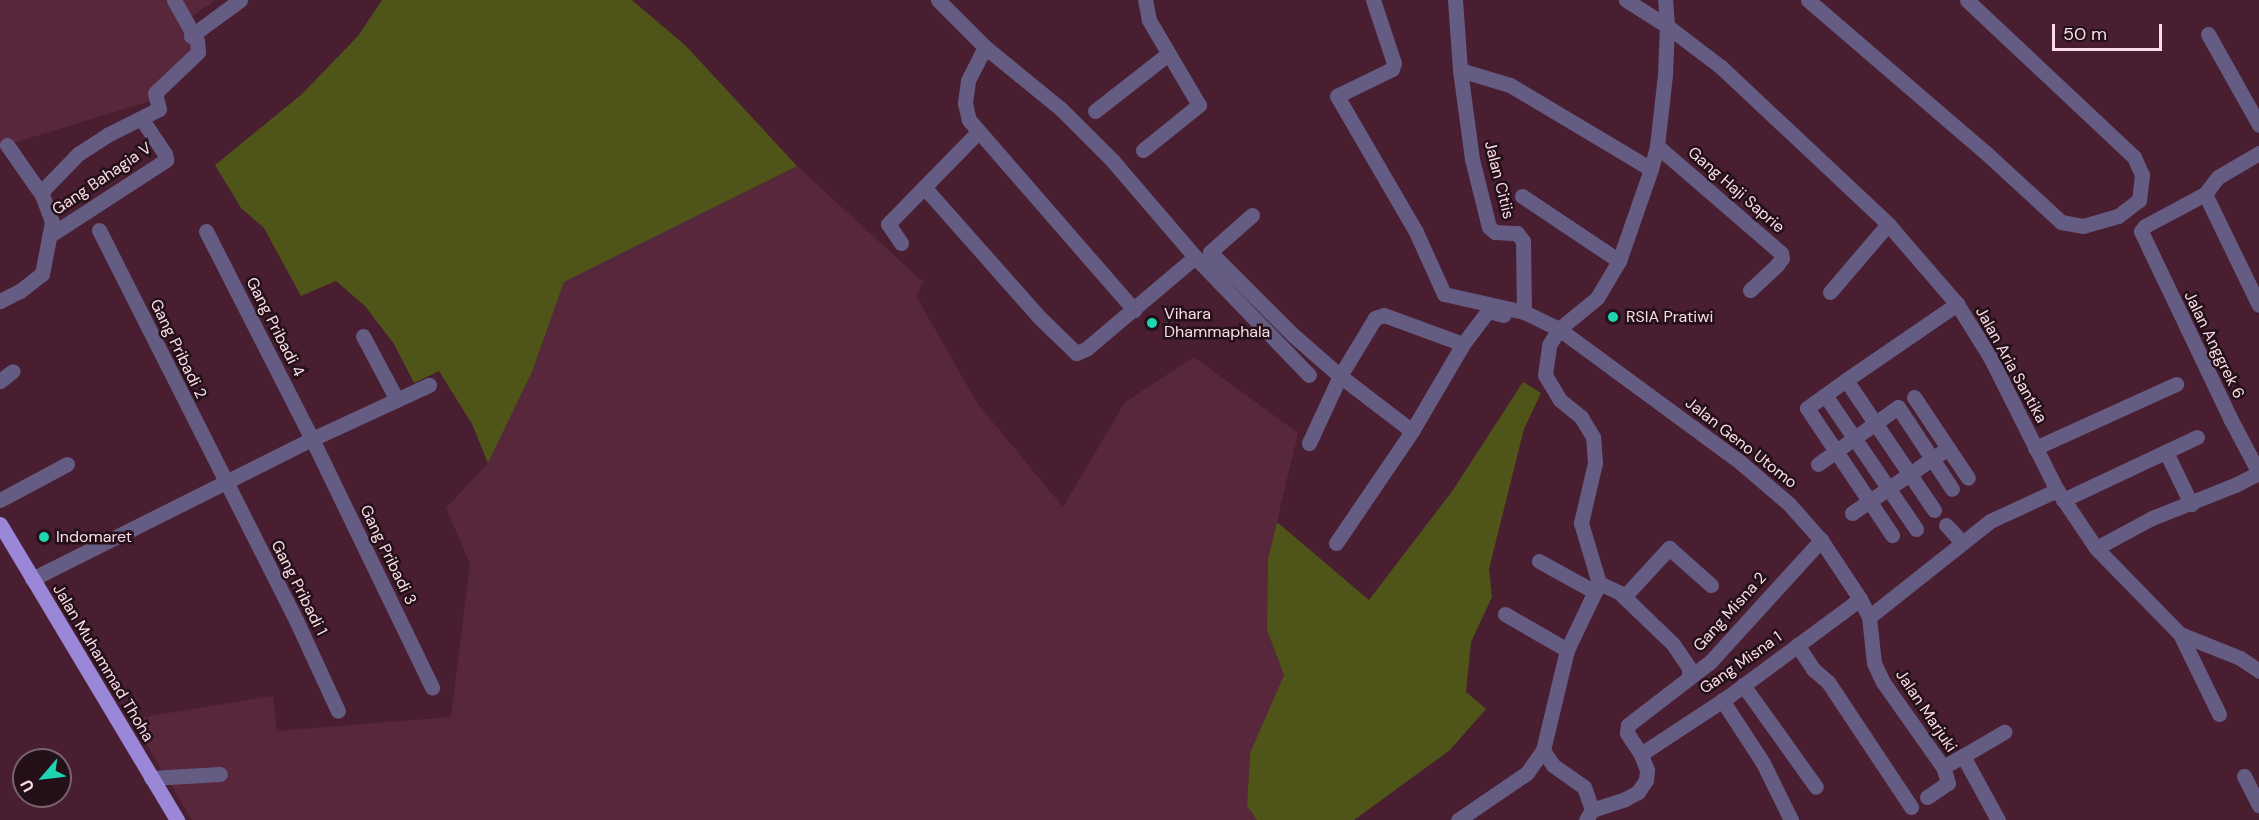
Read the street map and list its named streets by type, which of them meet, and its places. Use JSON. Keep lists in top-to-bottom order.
{
  "streets": {
    "main road": ["Jalan Muhammad Thoha"],
    "street": [
      "Gang Bahagia V",
      "Jalan Citiis",
      "Gang Haji Saprie",
      "Gang Pribadi 4",
      "Jalan Anggrek 6",
      "Gang Pribadi 2",
      "Jalan Aria Santika",
      "Jalan Geno Utomo",
      "Gang Pribadi 3",
      "Gang Pribadi 1",
      "Gang Misna 2",
      "Gang Misna 1",
      "Jalan Marjuki"
    ]
  },
  "crossings": [
    ["Gang Pribadi 4", "Gang Pribadi 3"],
    ["Gang Pribadi 2", "Gang Pribadi 1"],
    ["Jalan Geno Utomo", "Gang Misna 2"],
    ["Jalan Geno Utomo", "Gang Misna 1"],
    ["Jalan Geno Utomo", "Jalan Marjuki"],
    ["Gang Misna 2", "Gang Misna 1"]
  ],
  "places": ["RSIA Pratiwi", "Vihara Dhammaphala", "Indomaret"],
  "scale_bar": "50 m",
  "north": "bottom left"
}
